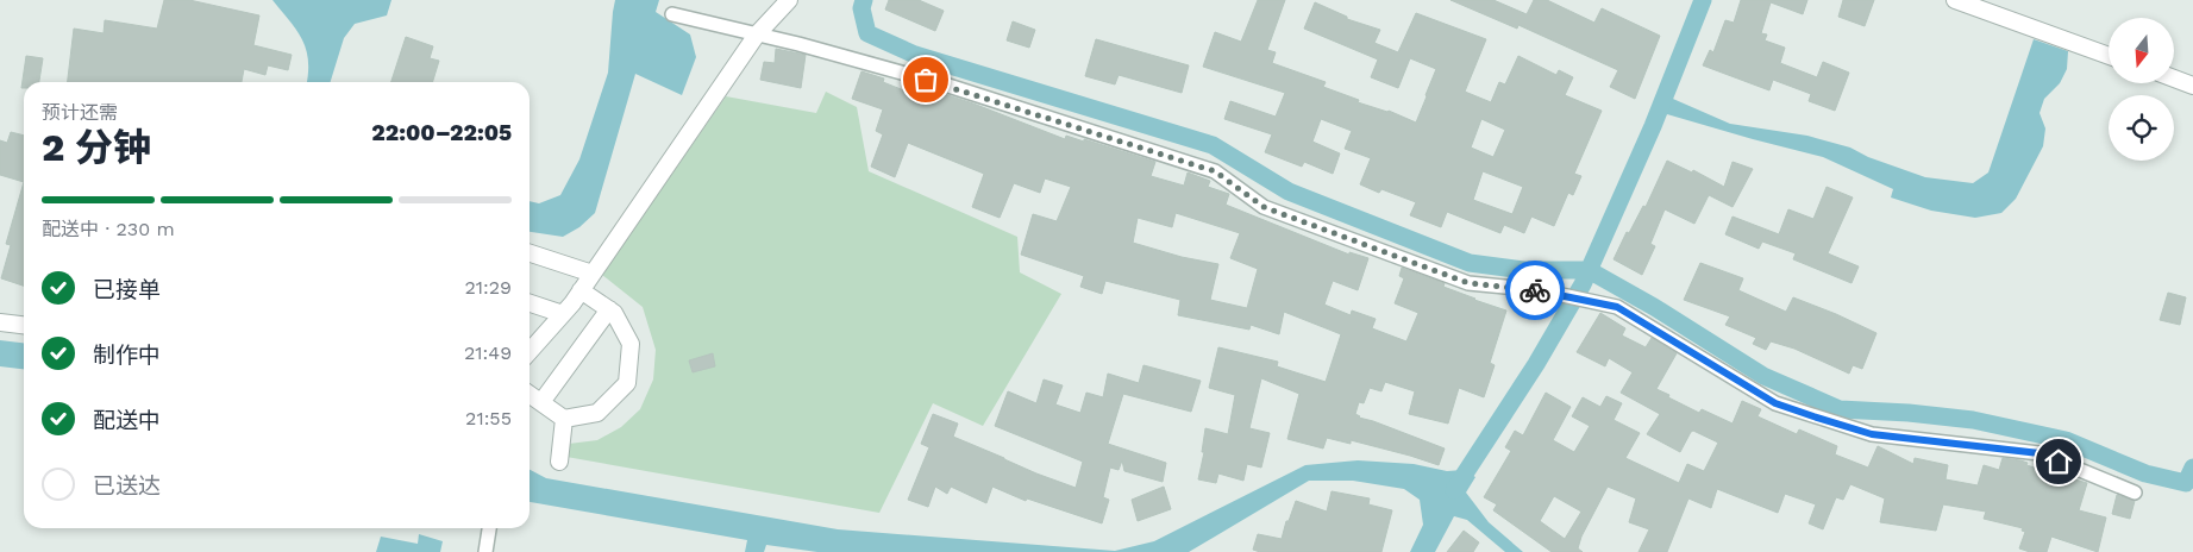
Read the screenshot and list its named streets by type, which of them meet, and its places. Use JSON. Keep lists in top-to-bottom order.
{
  "north": "bottom",
  "page": {
    "heading": ["2 分钟", "预计还需", "22:00–22:05"],
    "bar": "配送中 · 230 m",
    "list": [
      ["已接单", "21:29"],
      ["制作中", "21:49"],
      ["配送中", "21:55"],
      "已送达"
    ]
  }
}
